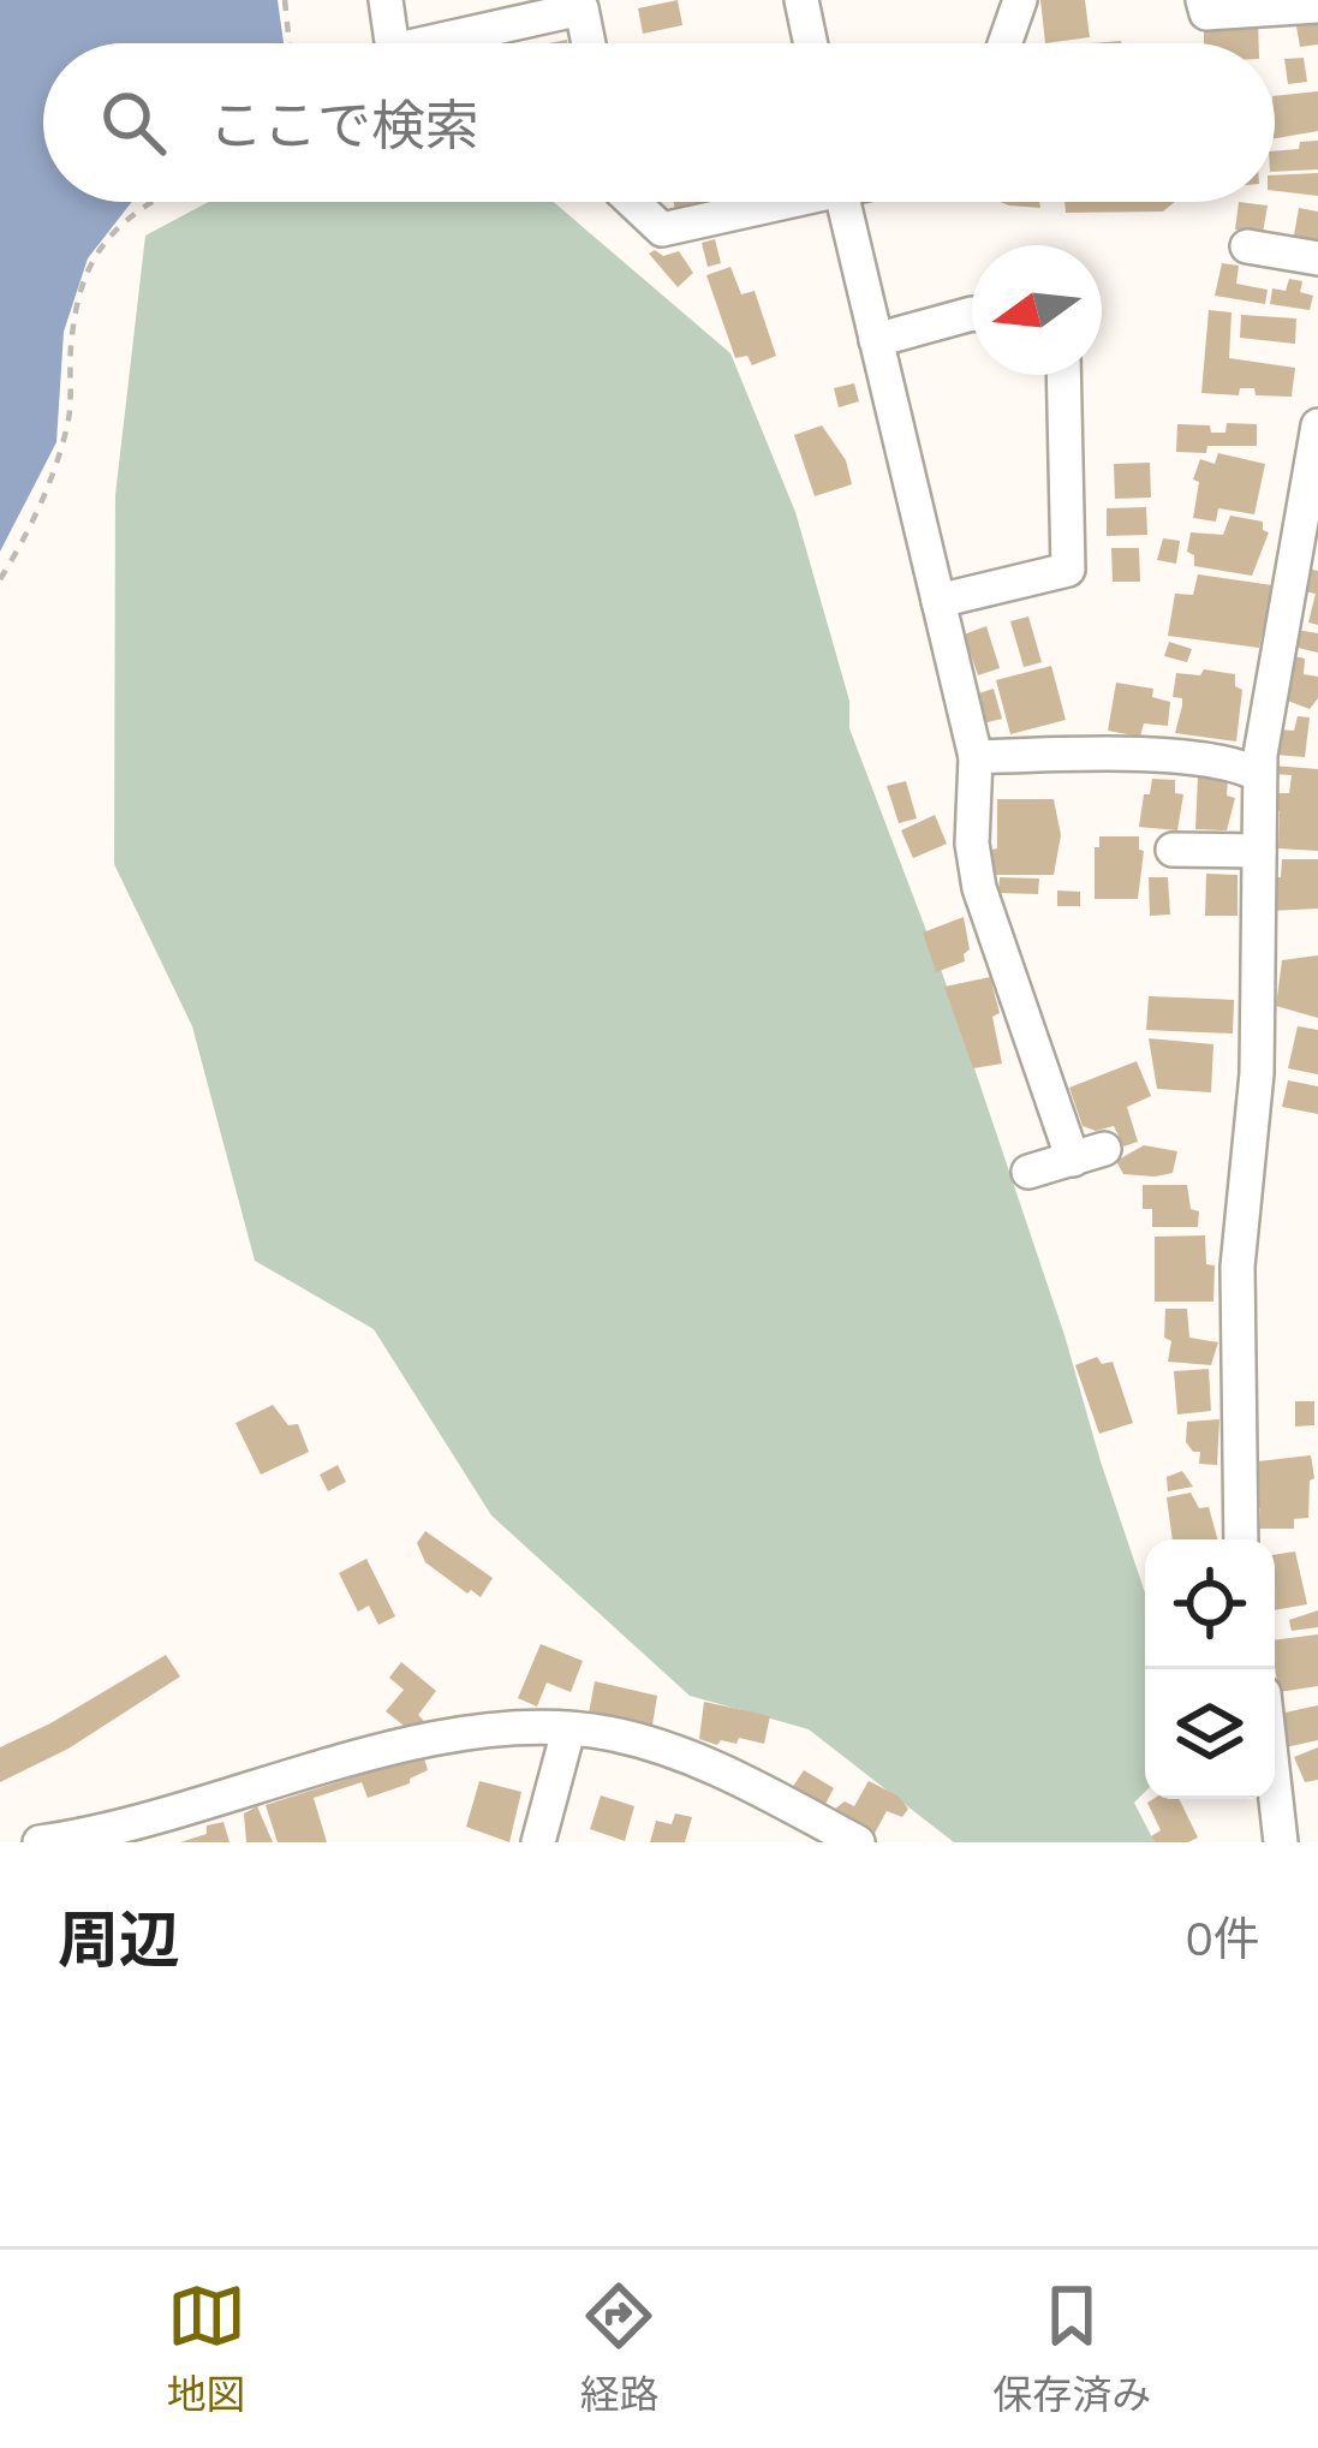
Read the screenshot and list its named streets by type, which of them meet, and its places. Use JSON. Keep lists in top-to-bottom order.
{
  "north": "left",
  "page": {
    "search": "ここで検索",
    "heading": ["周辺", "0件"],
    "nav": ["地図", "経路", "保存済み"]
  }
}
